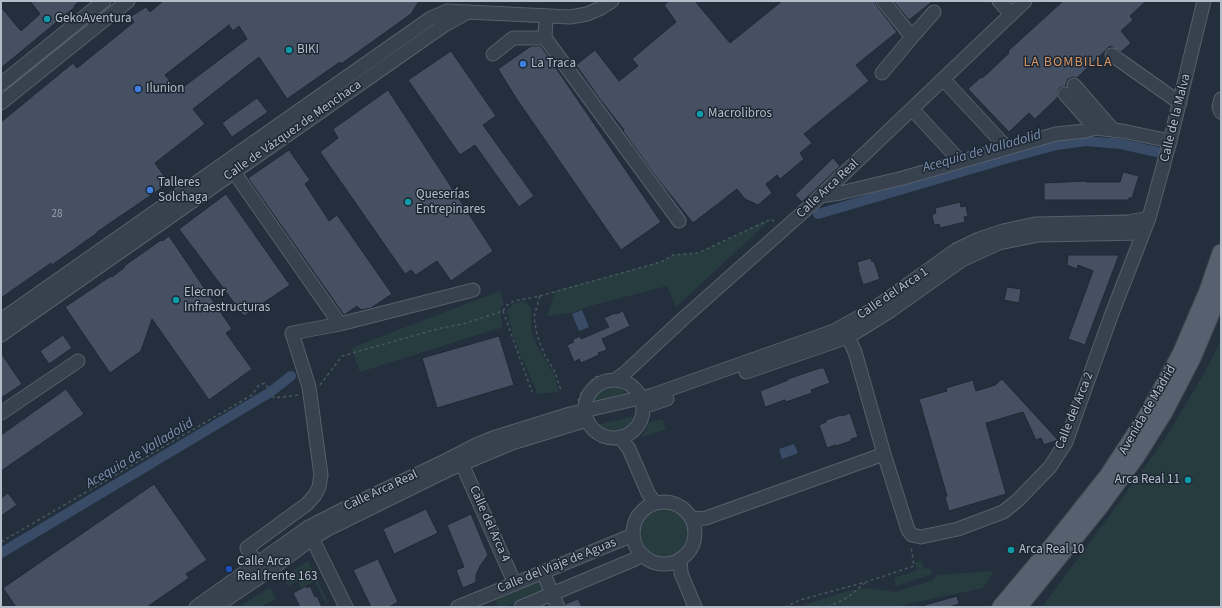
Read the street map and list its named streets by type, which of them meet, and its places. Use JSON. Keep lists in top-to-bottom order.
{
  "streets": {
    "main road": ["Avenida de Madrid"],
    "street": [
      "Calle de la Malva",
      "Calle de Vázquez de Menchaca",
      "Calle Arca Real",
      "Calle del Arca 1",
      "Calle del Arca 2",
      "Calle del Arca 4",
      "Calle del Viaje de Aguas"
    ]
  },
  "crossings": [
    ["Calle de la Malva", "Calle del Arca 1"],
    ["Calle de la Malva", "Calle del Arca 2"],
    ["Calle Arca Real", "Calle del Arca 1"],
    ["Calle Arca Real", "Calle del Arca 4"],
    ["Calle del Arca 1", "Calle del Arca 2"],
    ["Calle del Arca 4", "Calle del Viaje de Aguas"]
  ],
  "districts": ["LA BOMBILLA"],
  "water": ["Acequia de Valladolid"],
  "places": [
    "GekoAventura",
    "BIKI",
    "La Traca",
    "Ilunion",
    "Macrolibros",
    "Talleres Solchaga",
    "Queserías Entrepinares",
    "Elecnor Infraestructuras",
    "Arca Real 11",
    "Arca Real 10",
    "Calle Arca Real frente 163"
  ],
  "house_numbers": ["28"]
}
